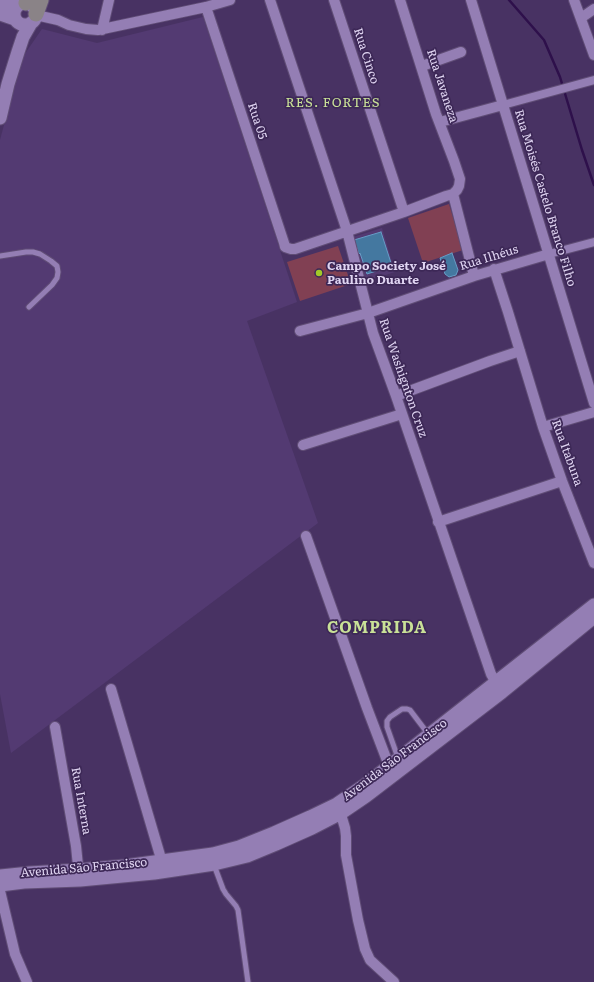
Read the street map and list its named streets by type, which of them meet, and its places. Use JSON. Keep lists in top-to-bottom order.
{
  "streets": {
    "street": [
      "Rua Cinco",
      "Rua Javaneza",
      "Rua 05",
      "Rua Moisés Castelo Branco Filho",
      "Rua Ilhéus",
      "Rua Washignton Cruz",
      "Rua Itabuna",
      "Avenida São Francisco",
      "Rua Interna"
    ]
  },
  "crossings": [
    ["Rua 05", "Rua Washignton Cruz"],
    ["Rua Moisés Castelo Branco Filho", "Rua Ilhéus"],
    ["Rua Ilhéus", "Rua Washignton Cruz"],
    ["Rua Ilhéus", "Rua Itabuna"],
    ["Rua Washignton Cruz", "Avenida São Francisco"],
    ["Avenida São Francisco", "Rua Interna"]
  ],
  "districts": ["RES. FORTES", "COMPRIDA"],
  "places": ["Campo Society José Paulino Duarte"]
}
